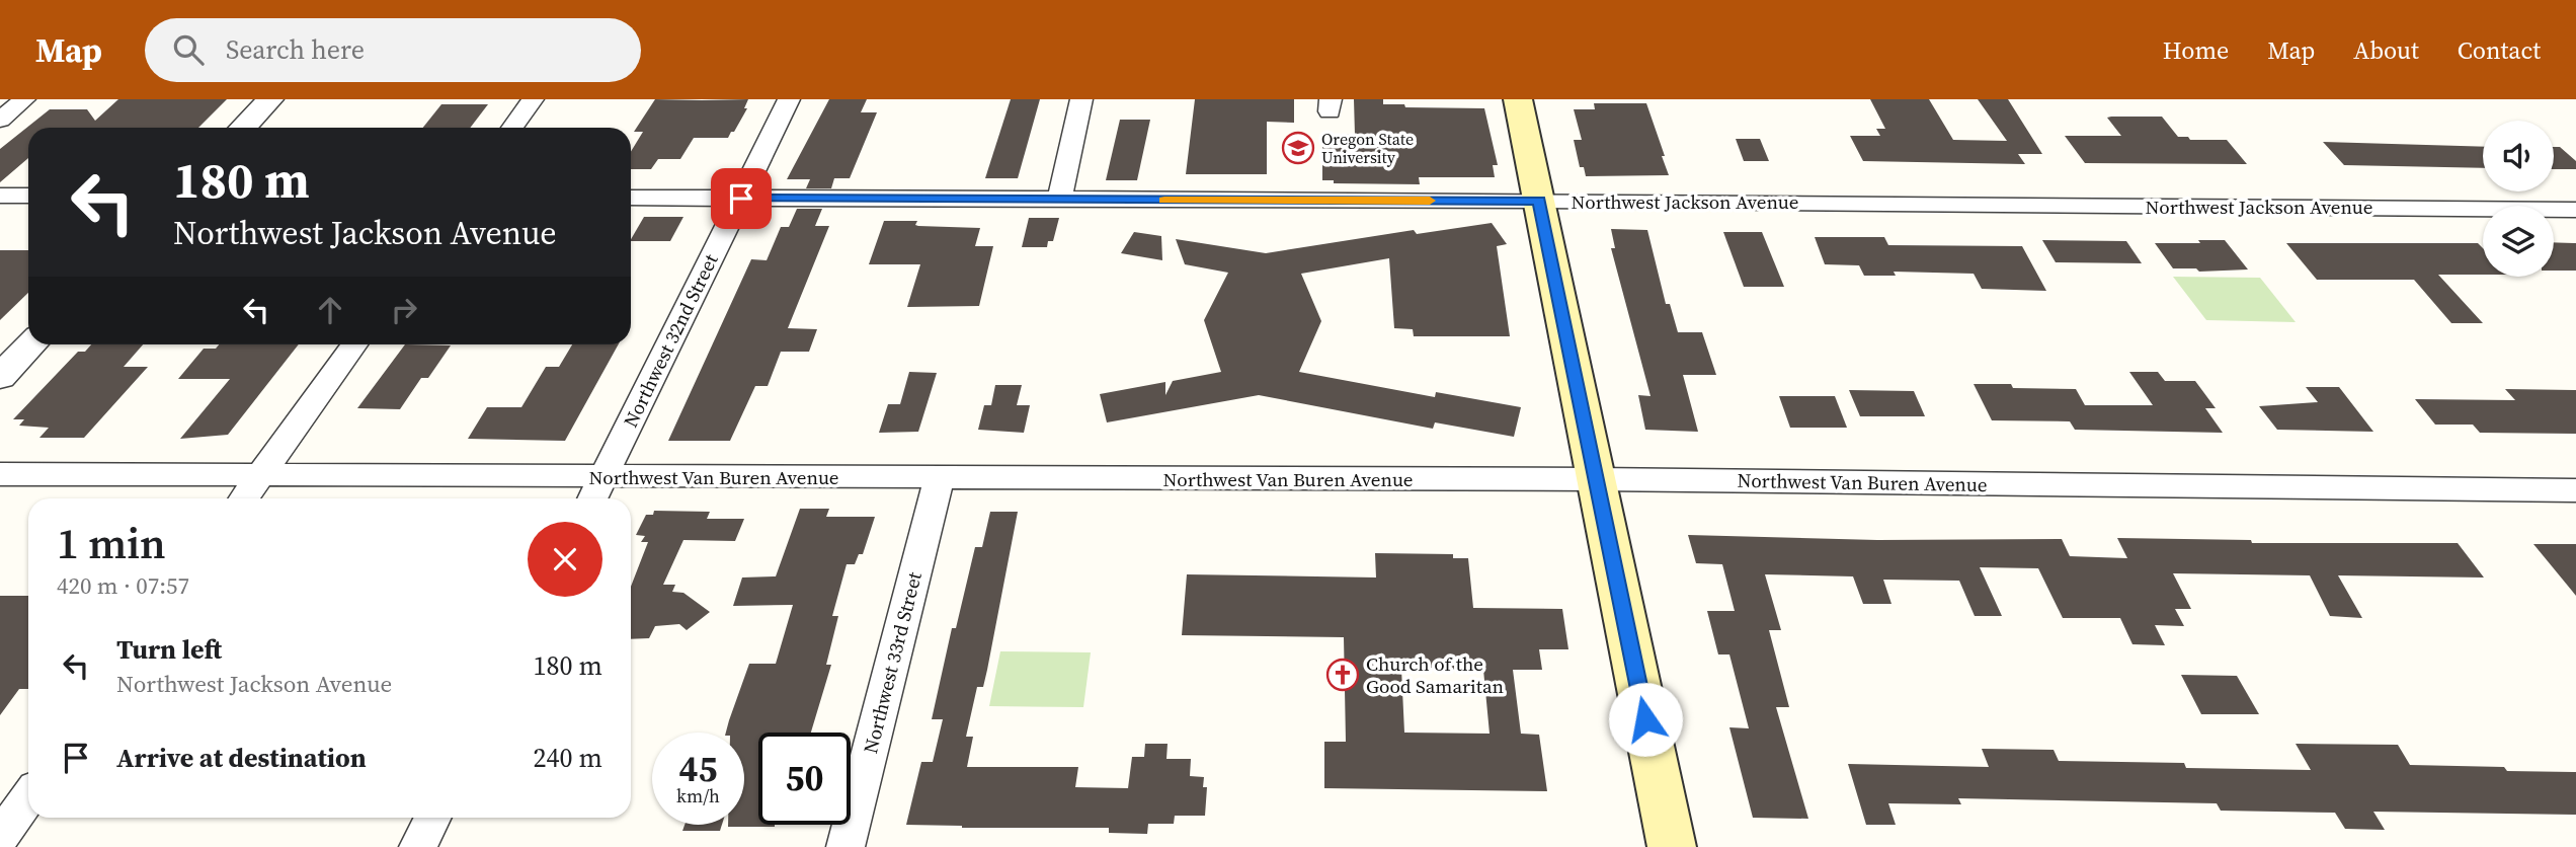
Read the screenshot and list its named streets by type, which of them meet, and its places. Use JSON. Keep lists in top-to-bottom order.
{
  "streets": {
    "street": [
      "Northwest Jackson Avenue",
      "Northwest 32nd Street",
      "Northwest Van Buren Avenue",
      "Northwest 33rd Street"
    ]
  },
  "crossings": [
    ["Northwest Jackson Avenue", "Northwest 32nd Street"],
    ["Northwest 32nd Street", "Northwest Van Buren Avenue"],
    ["Northwest Van Buren Avenue", "Northwest 33rd Street"]
  ],
  "places": {
    "school or university": ["Oregon State University"],
    "church": ["Church of the Good Samaritan"]
  },
  "page": {
    "header": "Map",
    "search": "Search here",
    "nav": [
      "Home",
      "Map",
      "About",
      "Contact"
    ],
    "turn": ["180 m", "Northwest Jackson Avenue"],
    "heading": ["1 min", "420 m · 07:57"],
    "list": [
      {
        "name": "Turn left",
        "note": "Northwest Jackson Avenue",
        "value": "180 m"
      },
      {
        "name": "Arrive at destination",
        "value": "240 m"
      }
    ],
    "speed": "45 km/h",
    "limit": "50"
  }
}
